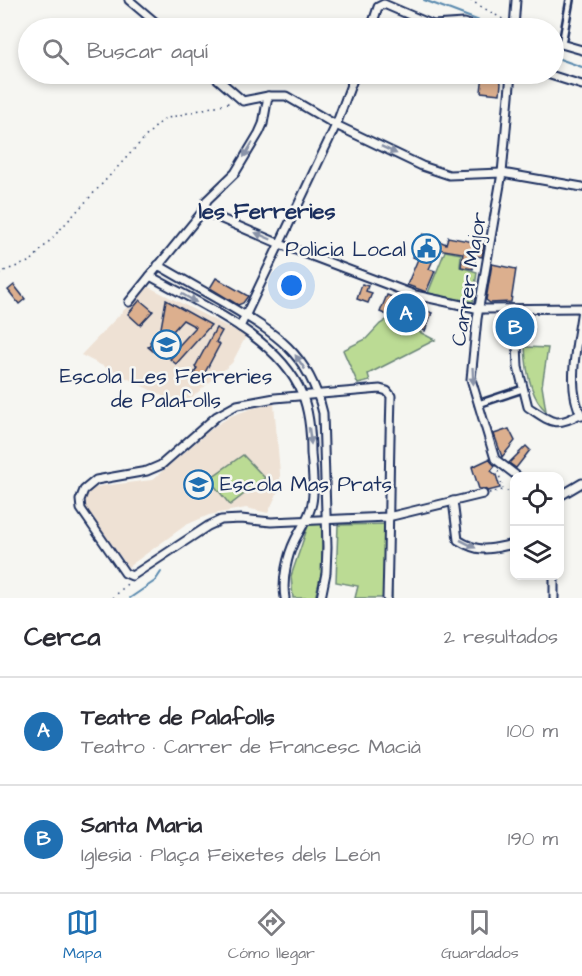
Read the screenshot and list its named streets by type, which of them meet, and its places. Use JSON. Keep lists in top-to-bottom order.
{
  "streets": {
    "street": ["Carrer Major"]
  },
  "districts": ["les Ferreries"],
  "places": {
    "public building": ["Policia Local"],
    "school or university": ["Escola Les Ferreries de Palafolls", "Escola Mas Prats"]
  },
  "page": {
    "search": "Buscar aquí",
    "pins": ["A", "B"],
    "heading": ["Cerca", "2 resultados"],
    "list": [
      {
        "mark": "A",
        "name": "Teatre de Palafolls",
        "note": "Teatro · Carrer de Francesc Macià",
        "value": "100 m"
      },
      {
        "mark": "B",
        "name": "Santa Maria",
        "note": "Iglesia · Plaça Feixetes dels León",
        "value": "190 m"
      }
    ],
    "nav": ["Mapa", "Cómo llegar", "Guardados"]
  }
}
